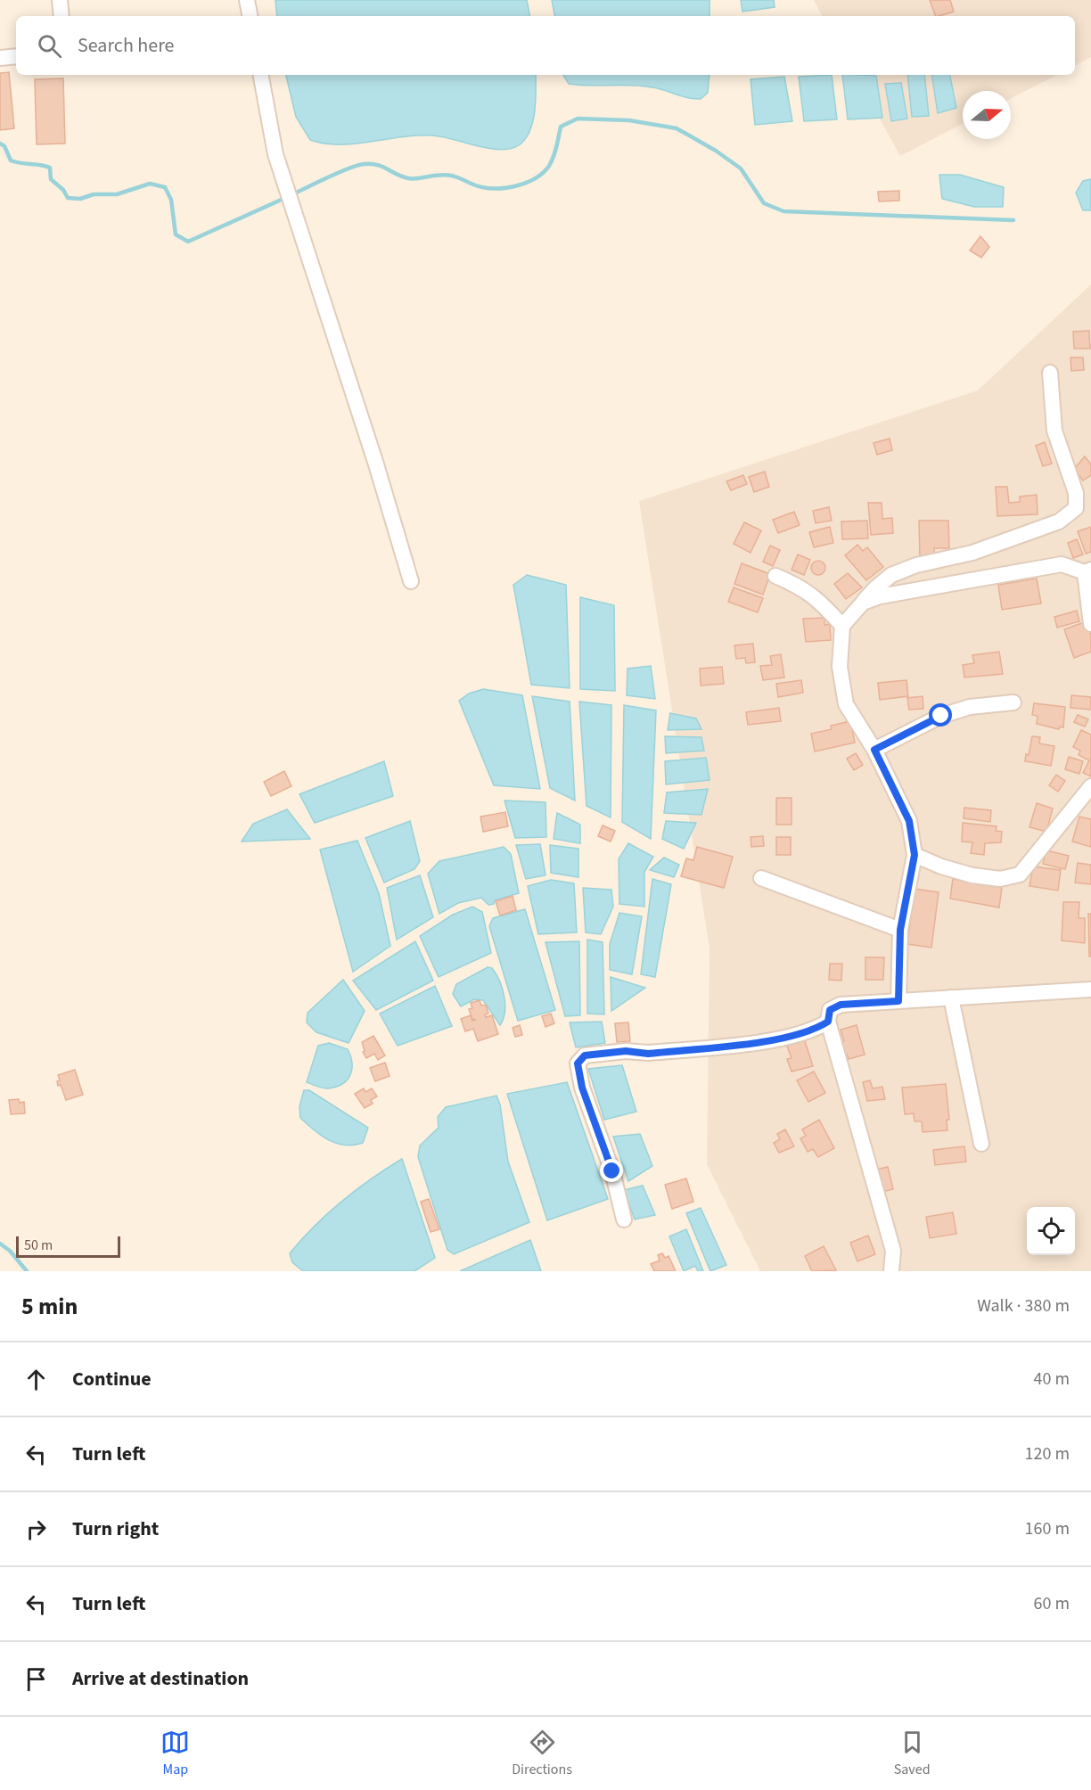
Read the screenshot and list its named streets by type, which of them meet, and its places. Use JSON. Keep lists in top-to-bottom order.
{
  "scale_bar": "50 m",
  "north": "right",
  "page": {
    "search": "Search here",
    "scale": "50 m",
    "heading": ["5 min", "Walk · 380 m"],
    "list": [
      ["Continue", "40 m"],
      ["Turn left", "120 m"],
      ["Turn right", "160 m"],
      ["Turn left", "60 m"],
      "Arrive at destination"
    ],
    "nav": ["Map", "Directions", "Saved"]
  }
}
